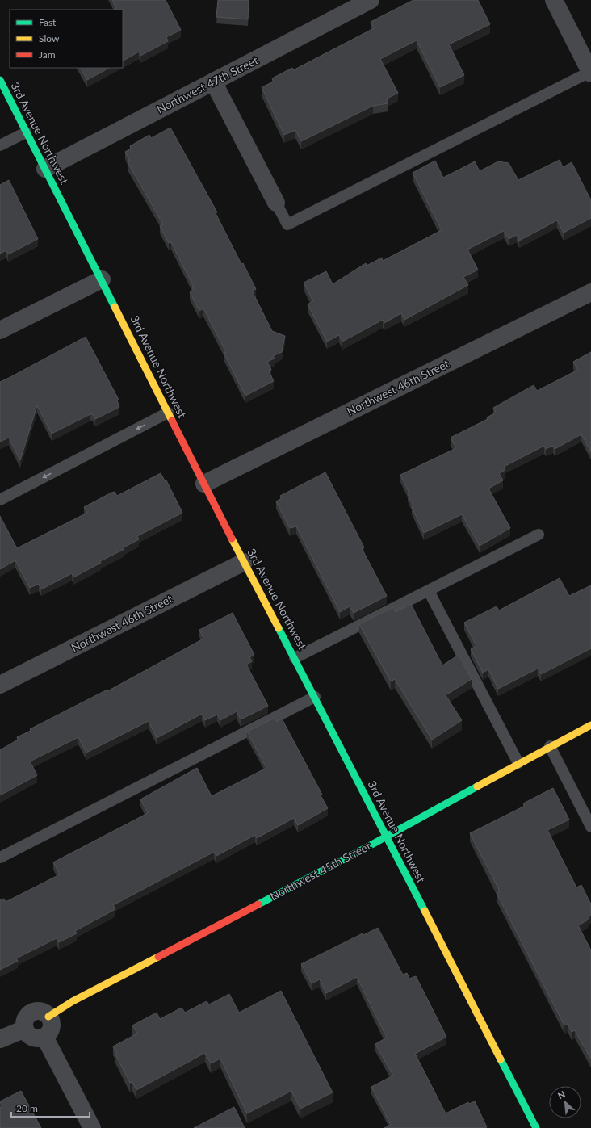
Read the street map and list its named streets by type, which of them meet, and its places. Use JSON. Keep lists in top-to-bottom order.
{
  "streets": {
    "street": [
      "Northwest 47th Street",
      "3rd Avenue Northwest",
      "Northwest 46th Street",
      "Northwest 45th Street"
    ]
  },
  "crossings": [
    ["Northwest 47th Street", "3rd Avenue Northwest"],
    ["3rd Avenue Northwest", "Northwest 46th Street"],
    ["3rd Avenue Northwest", "Northwest 45th Street"]
  ],
  "legend": ["Fast", "Slow", "Jam"],
  "scale_bar": "20 m",
  "north": "top left"
}
